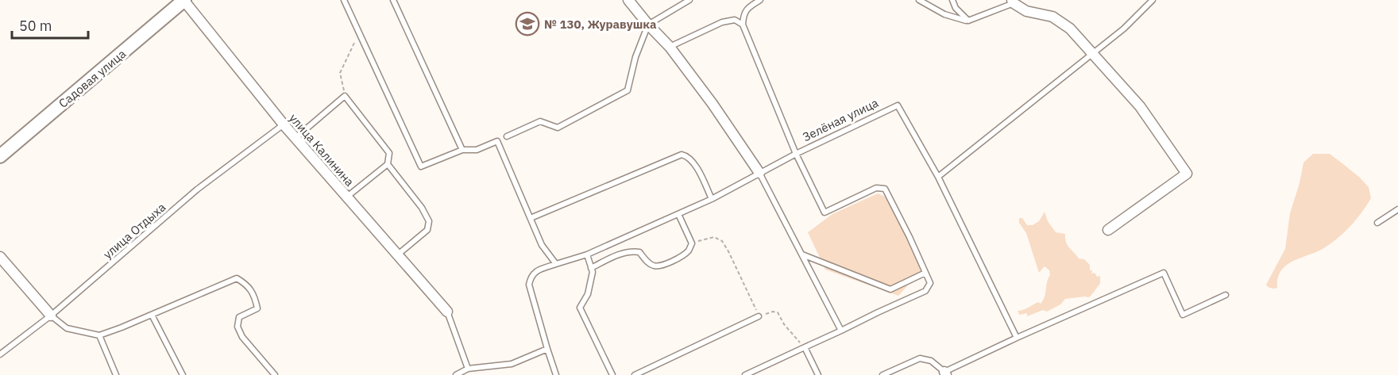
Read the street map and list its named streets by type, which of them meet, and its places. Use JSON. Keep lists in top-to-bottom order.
{
  "streets": {
    "street": ["Садовая улица", "улица Калинина"],
    "lane": ["Зелёная улица", "улица Отдыха"]
  },
  "crossings": [
    ["Садовая улица", "улица Калинина"],
    ["улица Калинина", "улица Отдыха"]
  ],
  "places": {
    "school or university": ["№ 130, Журавушка"]
  },
  "scale_bar": "50 m"
}
